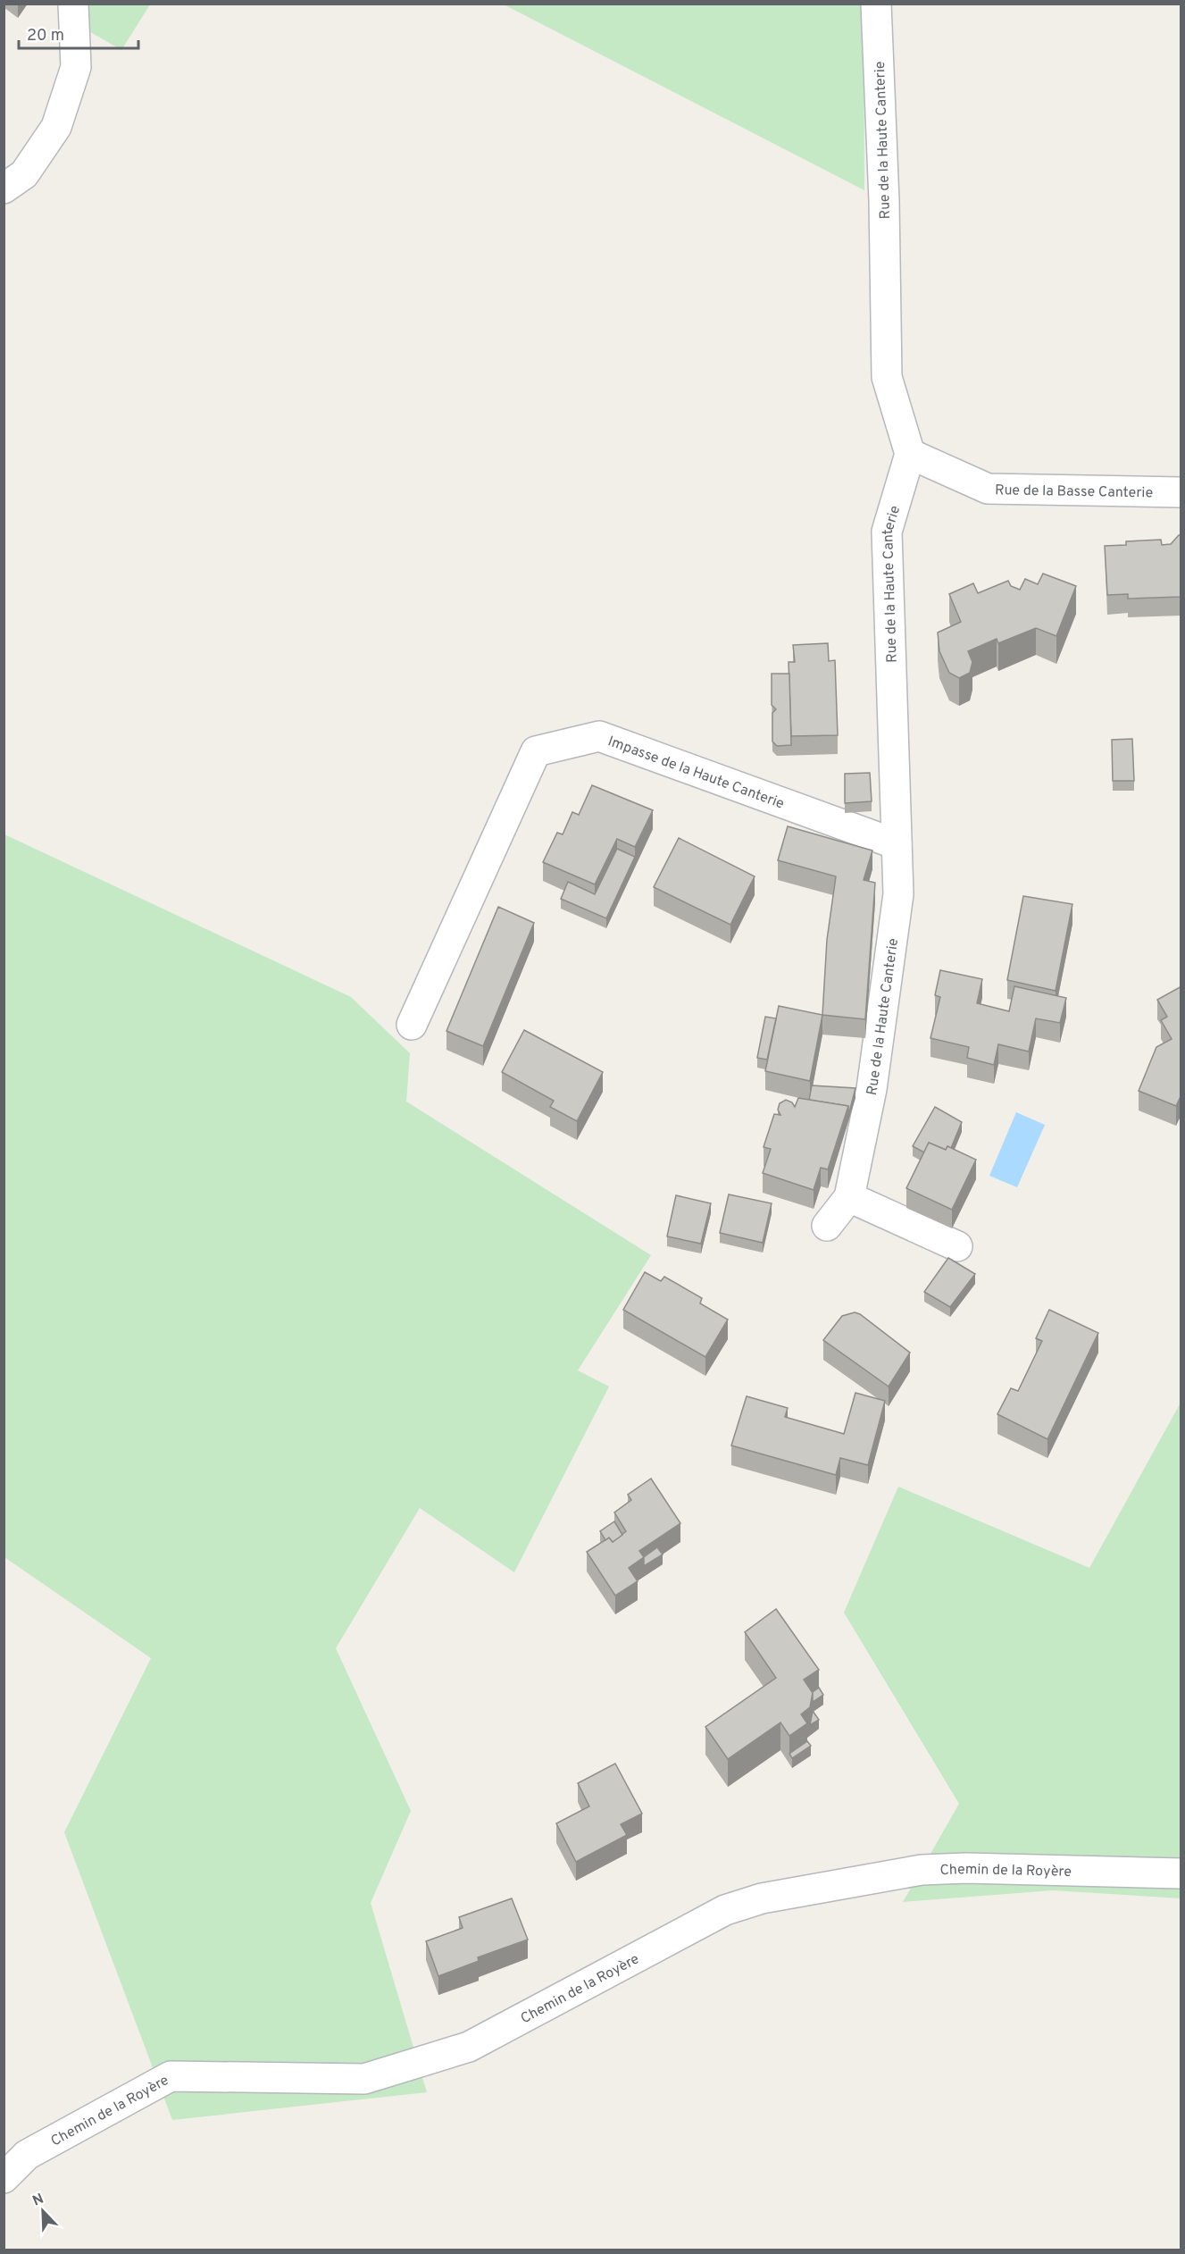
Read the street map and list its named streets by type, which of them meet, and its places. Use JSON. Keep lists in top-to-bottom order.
{
  "streets": {
    "street": [
      "Rue de la Haute Canterie",
      "Rue de la Basse Canterie",
      "Impasse de la Haute Canterie",
      "Chemin de la Royère"
    ]
  },
  "crossings": [
    ["Rue de la Haute Canterie", "Rue de la Basse Canterie"],
    ["Rue de la Haute Canterie", "Impasse de la Haute Canterie"]
  ],
  "scale_bar": "20 m",
  "north": "top left"
}
